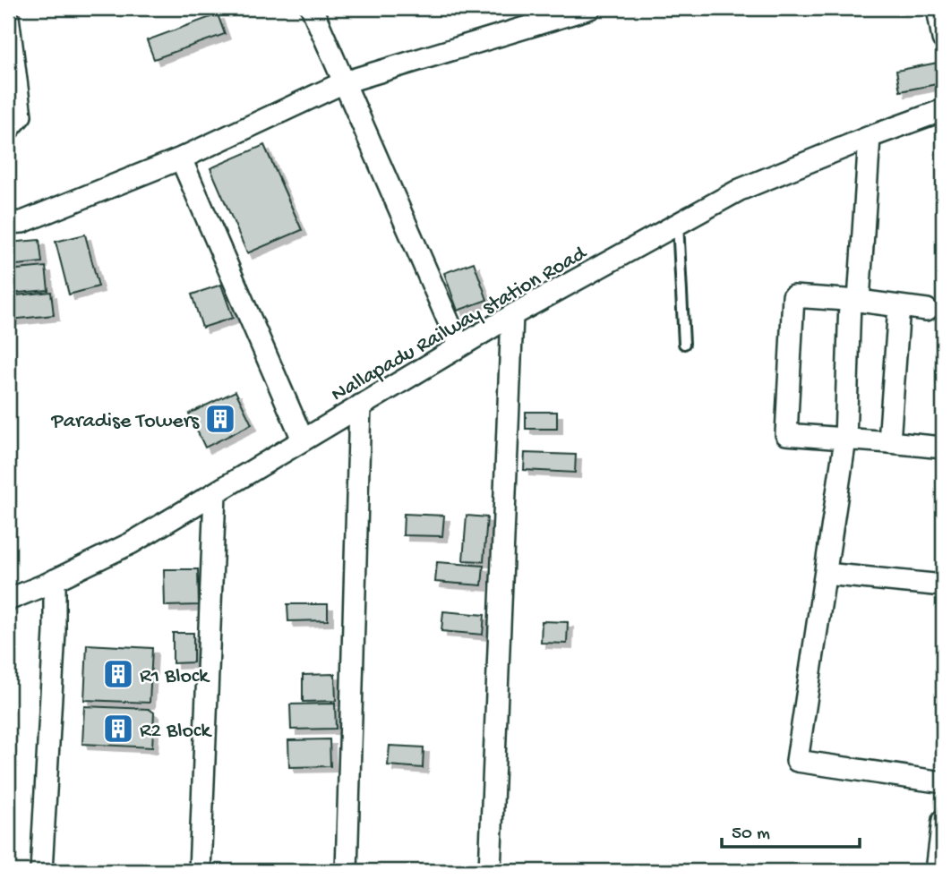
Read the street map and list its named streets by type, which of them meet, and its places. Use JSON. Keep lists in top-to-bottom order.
{
  "streets": {
    "street": ["Nallapadu Railway station Road"]
  },
  "places": {
    "building": ["Paradise Towers", "R1 Block", "R2 Block"]
  },
  "scale_bar": "50 m"
}
